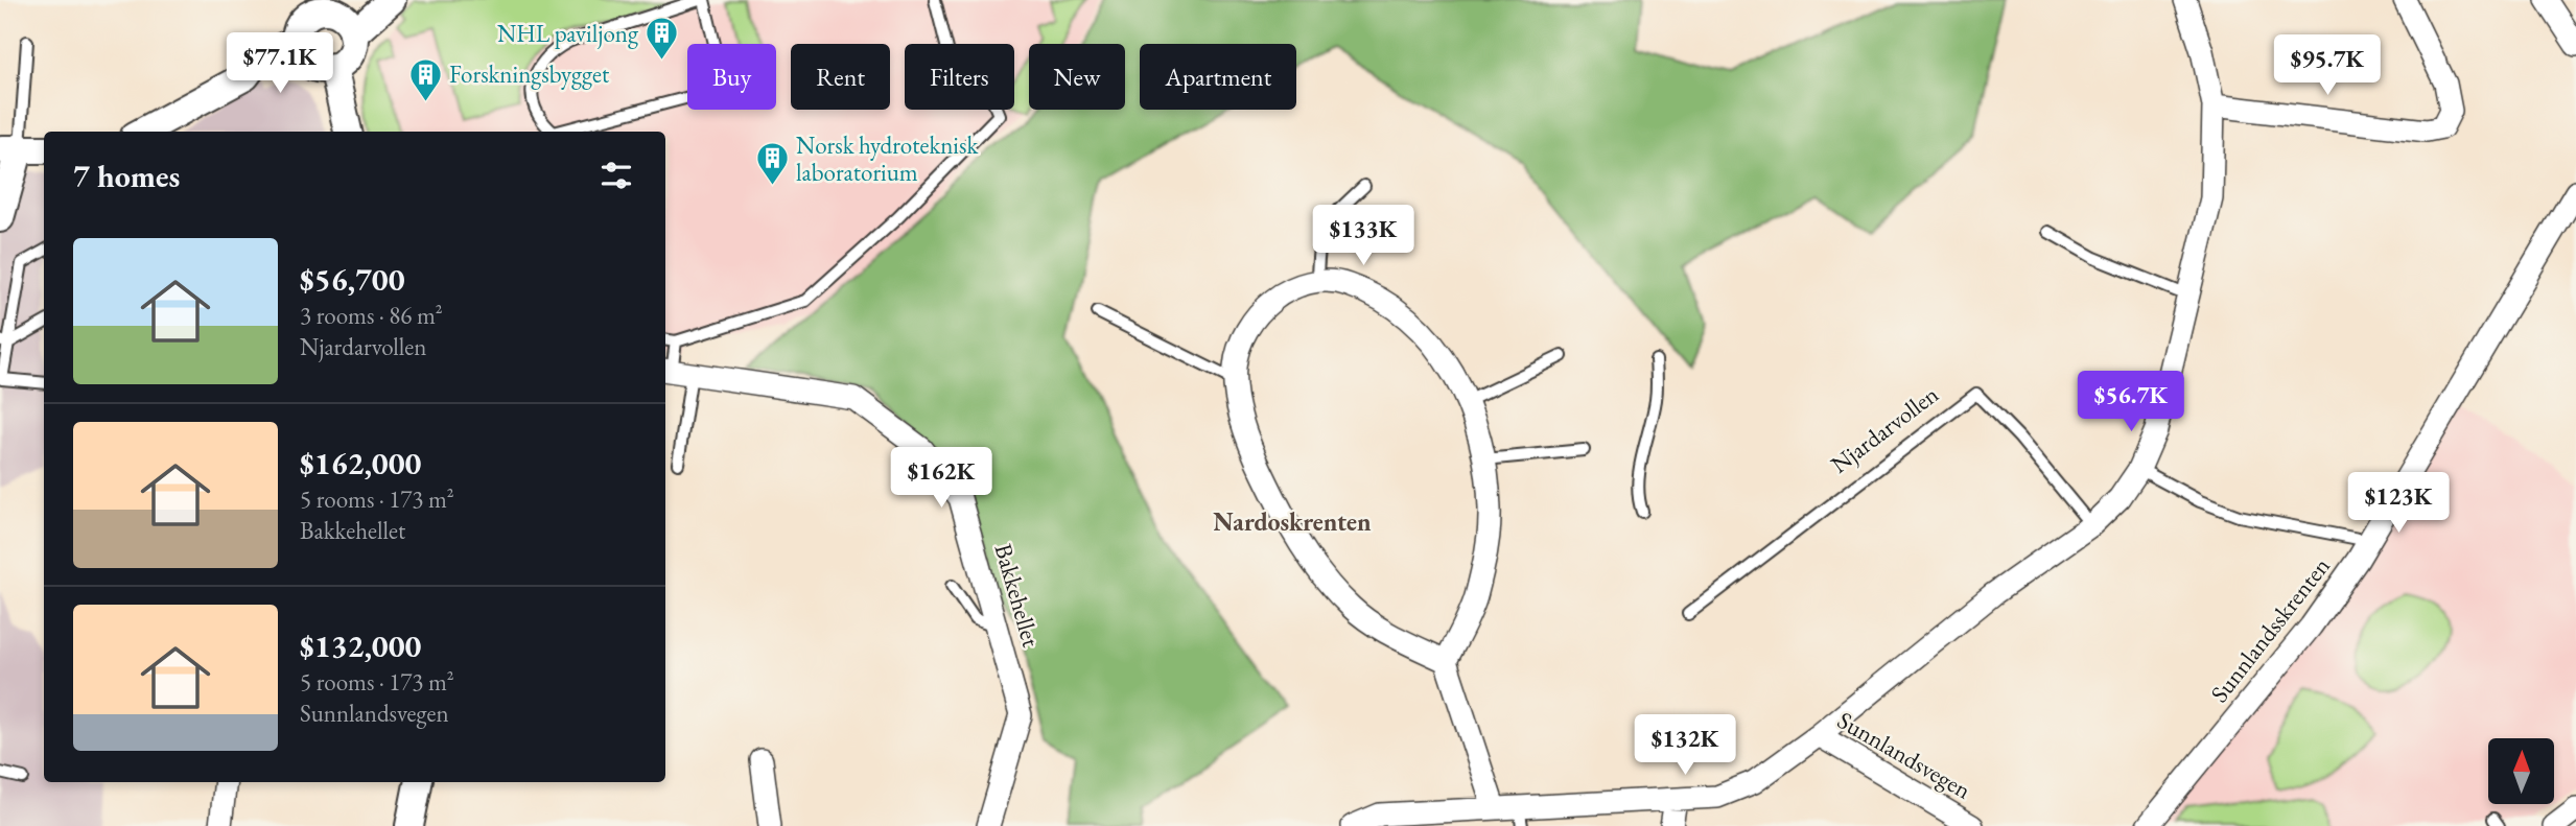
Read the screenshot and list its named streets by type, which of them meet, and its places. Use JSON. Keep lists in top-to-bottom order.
{
  "streets": {
    "street": ["Bakkehellet", "Sunnlandsskrenten", "Sunnlandsvegen"],
    "lane": ["Njardarvollen"]
  },
  "districts": ["Nardoskrenten"],
  "places": {
    "building": ["NHL paviljong", "Forskningsbygget", "Norsk hydroteknisk laboratorium"]
  },
  "north": "top",
  "page": {
    "price": [
      "$77.1K",
      "$95.7K",
      "$133K",
      "$56.7K",
      "$162K",
      "$123K",
      "$132K"
    ],
    "chip": [
      "Buy",
      "Rent",
      "Filters",
      "New",
      "Apartment"
    ],
    "heading": "7 homes",
    "list": [
      {
        "name": "$56,700",
        "note": "3 rooms · 86 m² · Njardarvollen"
      },
      {
        "name": "$162,000",
        "note": "5 rooms · 173 m² · Bakkehellet"
      },
      {
        "name": "$132,000",
        "note": "5 rooms · 173 m² · Sunnlandsvegen"
      }
    ]
  }
}
